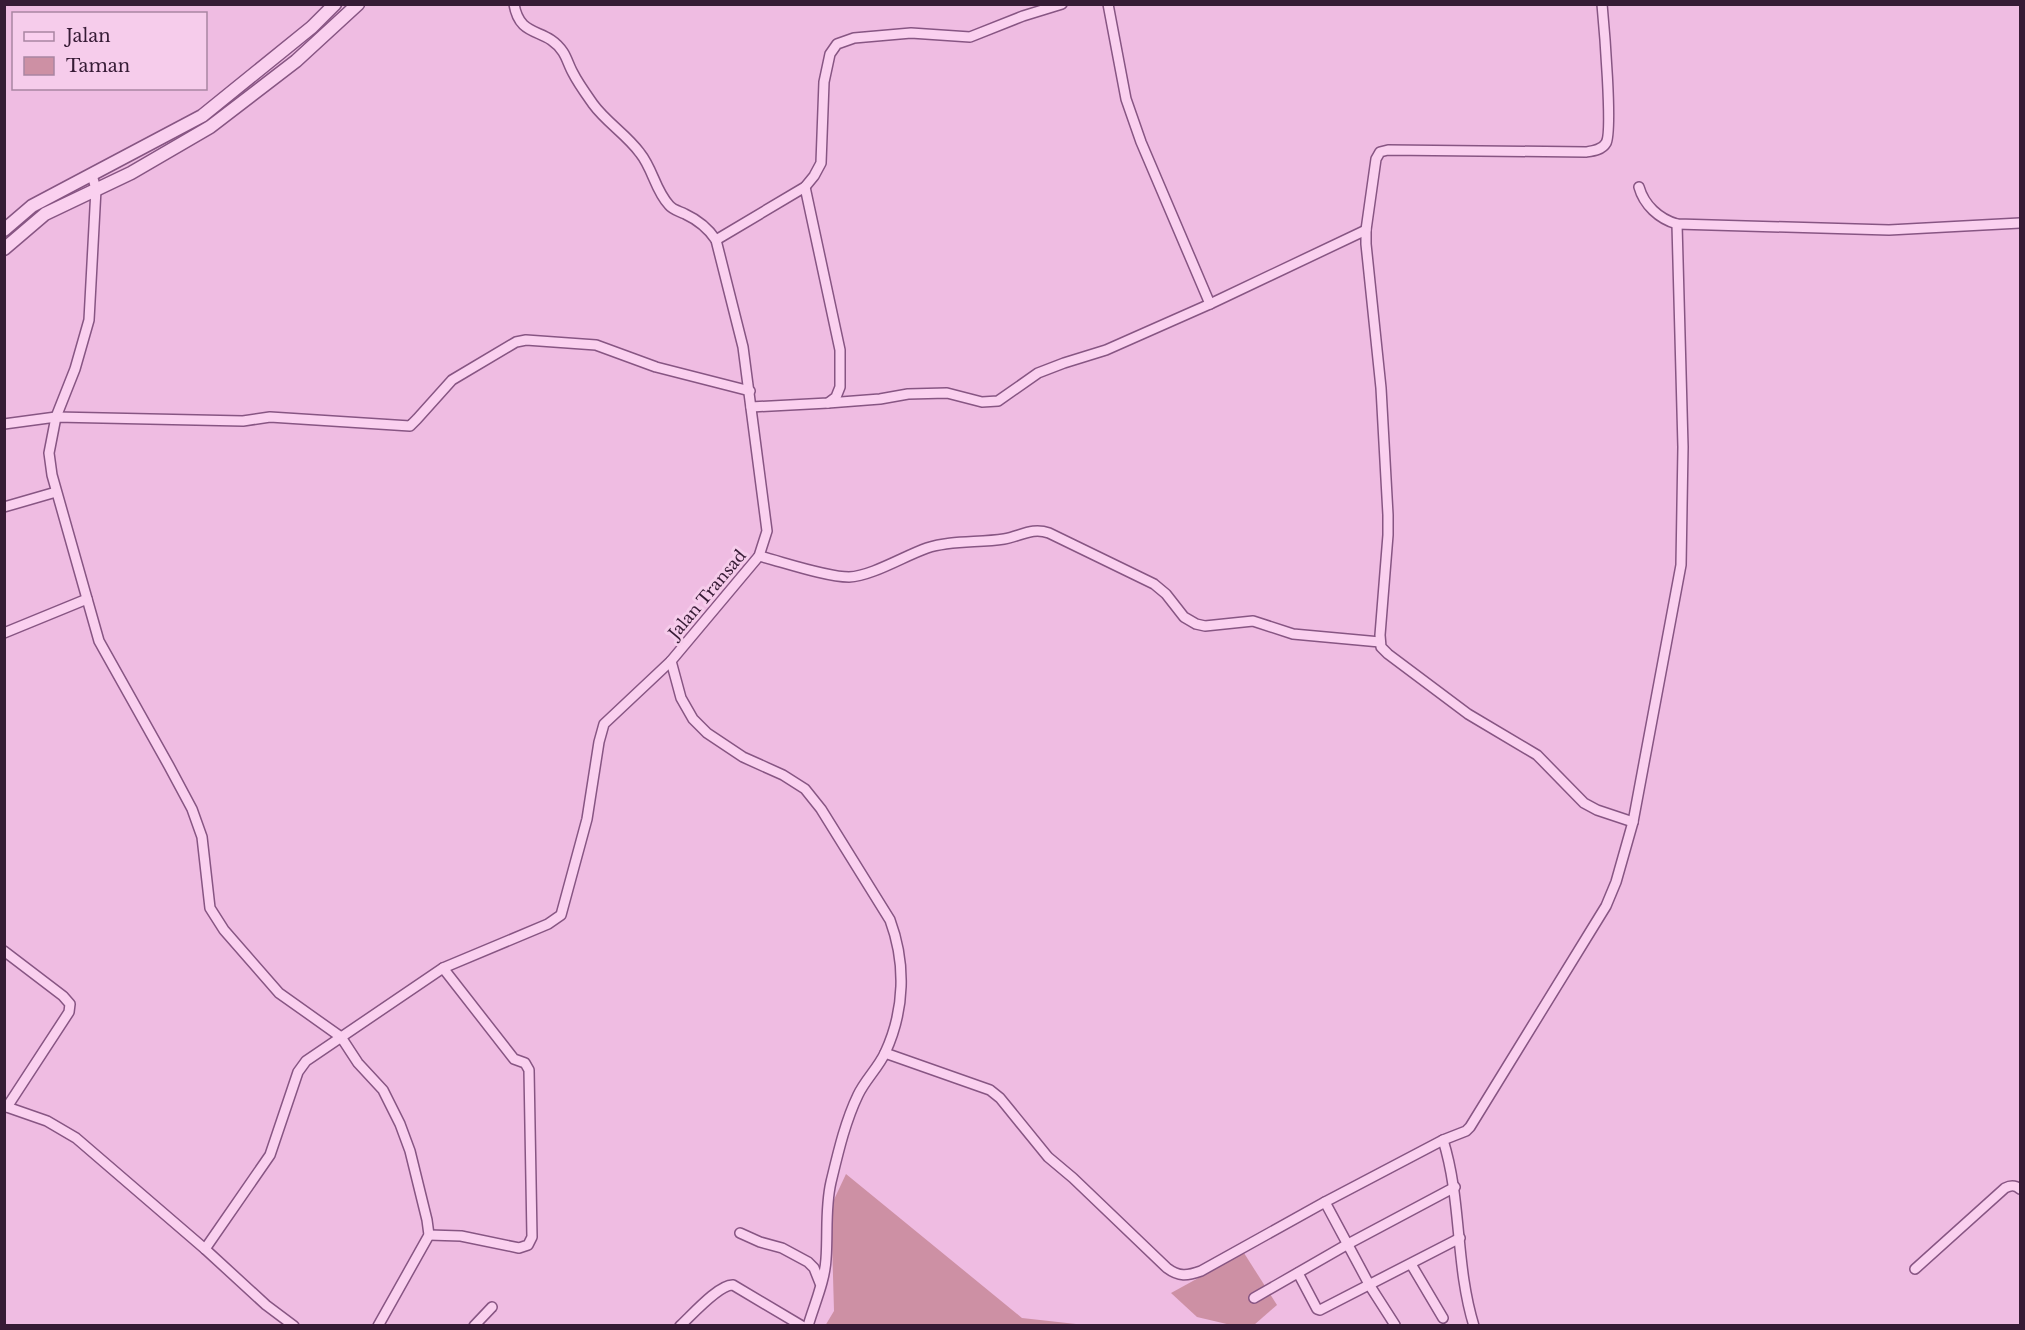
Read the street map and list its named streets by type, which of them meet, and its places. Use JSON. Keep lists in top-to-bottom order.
{
  "streets": {
    "street": ["Jalan Transad"]
  },
  "legend": ["Jalan", "Taman"]
}
